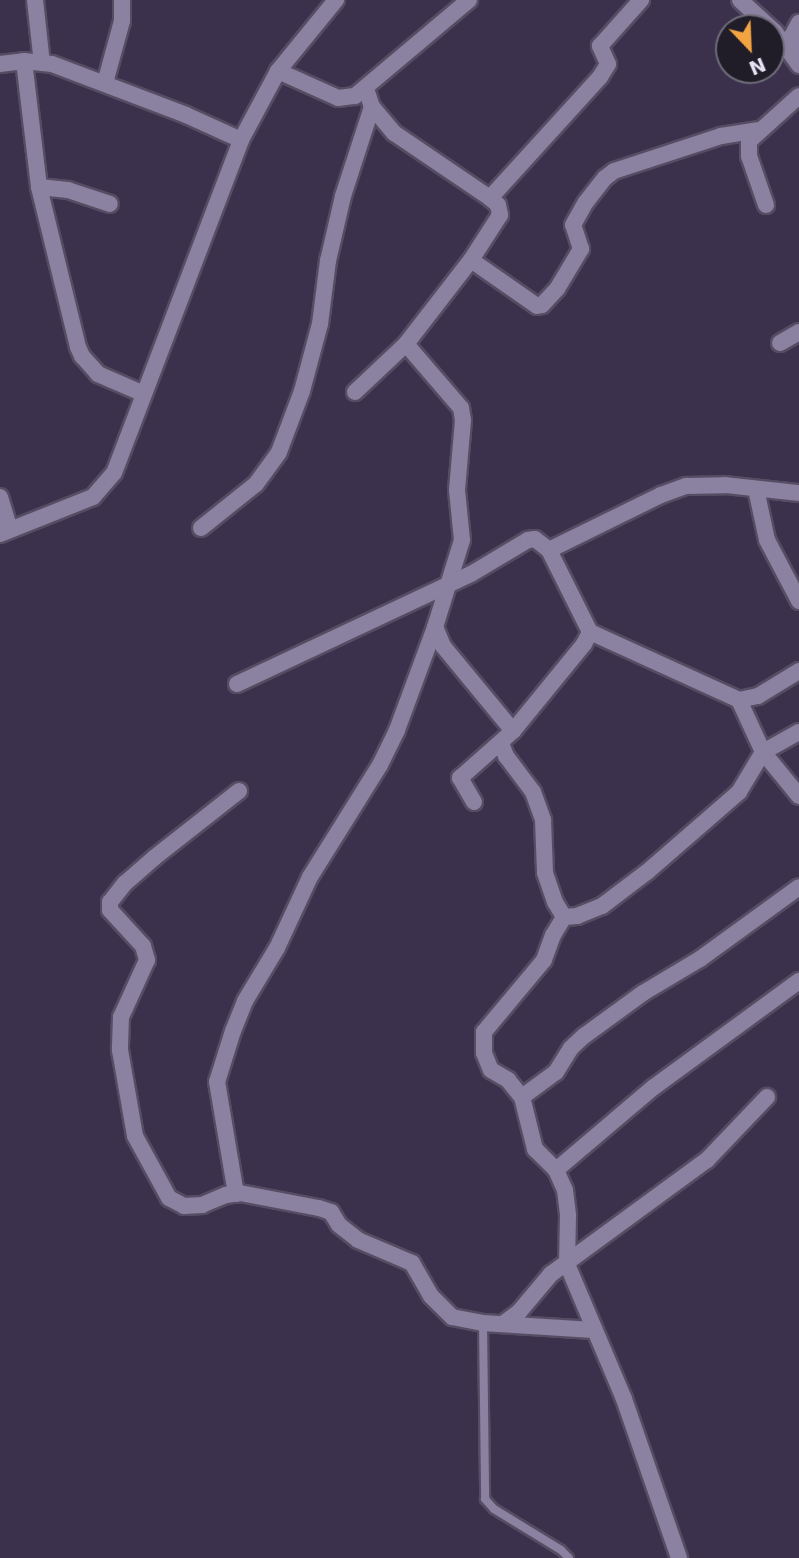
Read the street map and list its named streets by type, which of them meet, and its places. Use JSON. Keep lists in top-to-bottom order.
{
  "north": "bottom right"
}
